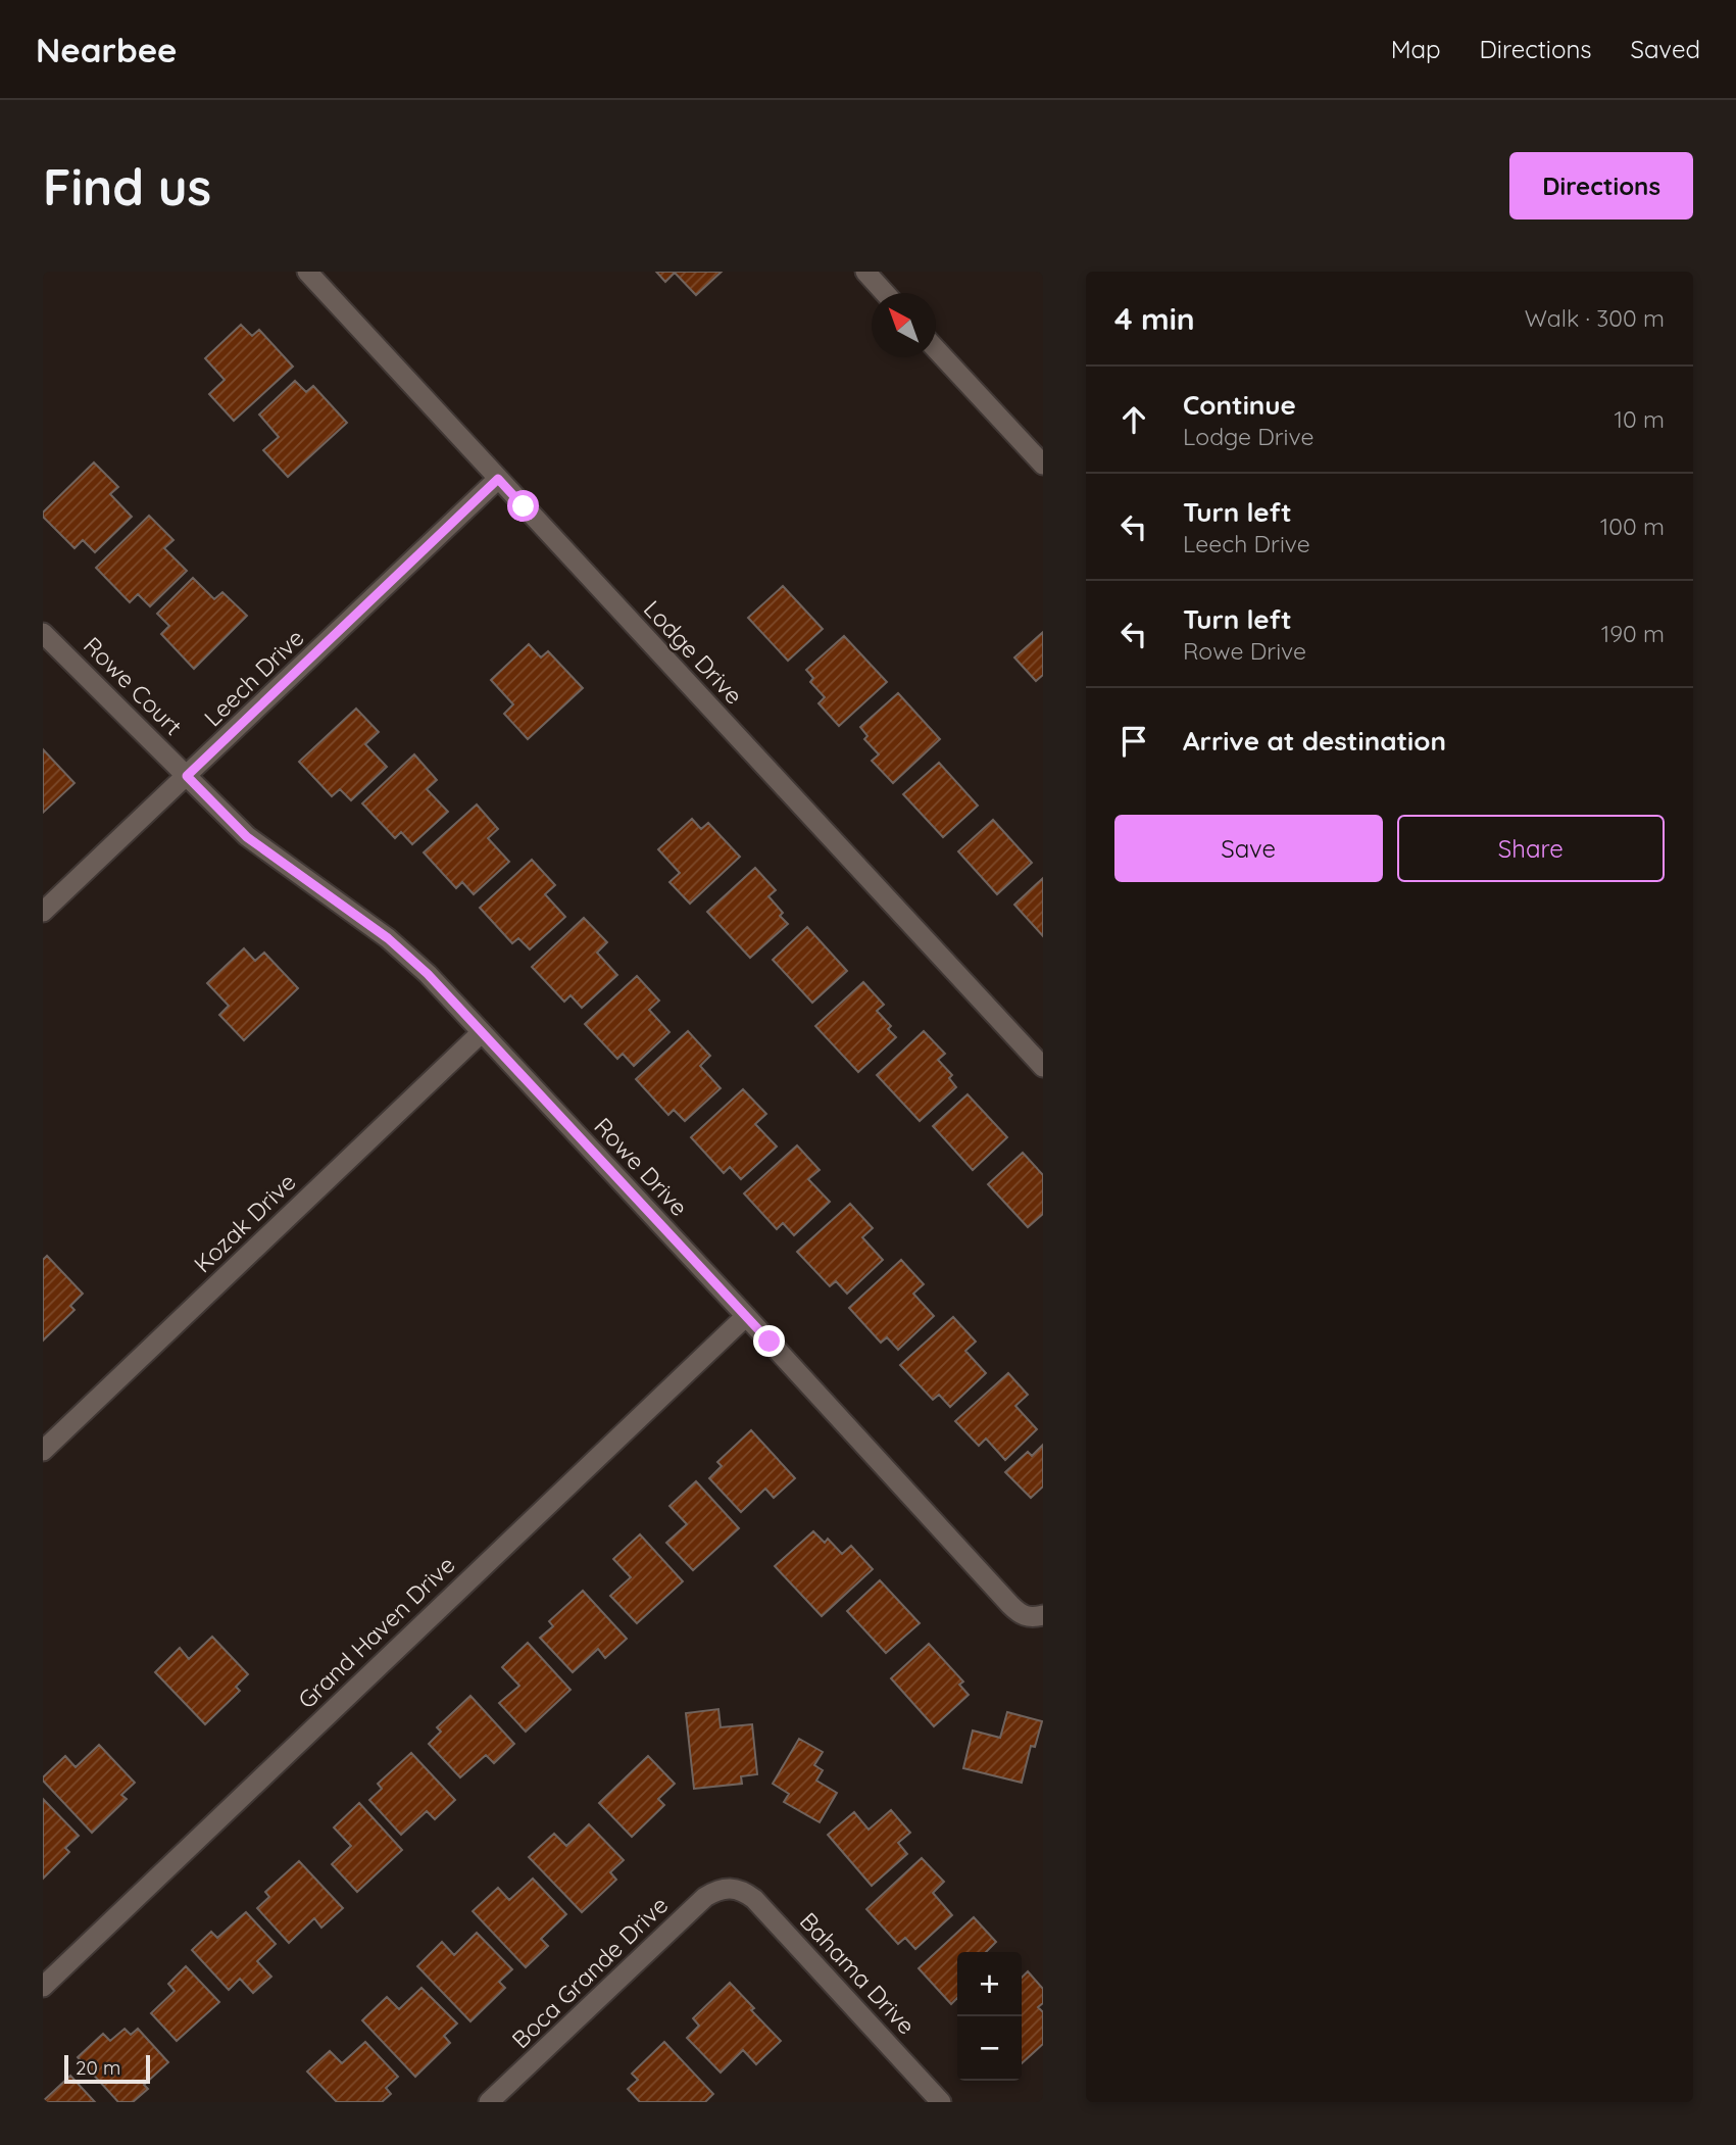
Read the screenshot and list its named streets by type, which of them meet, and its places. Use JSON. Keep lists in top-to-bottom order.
{
  "streets": {
    "street": [
      "Lodge Drive",
      "Leech Drive",
      "Rowe Court",
      "Rowe Drive",
      "Kozak Drive",
      "Grand Haven Drive",
      "Boca Grande Drive",
      "Bahama Drive"
    ]
  },
  "crossings": [
    ["Lodge Drive", "Leech Drive"],
    ["Leech Drive", "Rowe Court"],
    ["Leech Drive", "Rowe Drive"],
    ["Rowe Court", "Rowe Drive"],
    ["Rowe Drive", "Kozak Drive"],
    ["Rowe Drive", "Grand Haven Drive"],
    ["Boca Grande Drive", "Bahama Drive"]
  ],
  "scale_bar": "20 m",
  "north": "top left",
  "page": {
    "header": "Nearbee",
    "nav": ["Map", "Directions", "Saved"],
    "buttons": [
      "Directions",
      ["Save", "Share"]
    ],
    "title": "Find us",
    "heading": ["4 min", "Walk · 300 m"],
    "list": [
      ["Continue", "Lodge Drive", "10 m"],
      ["Turn left", "Leech Drive", "100 m"],
      ["Turn left", "Rowe Drive", "190 m"],
      "Arrive at destination"
    ],
    "map_buttons": ["+", "−"],
    "scale": "20 m"
  }
}
